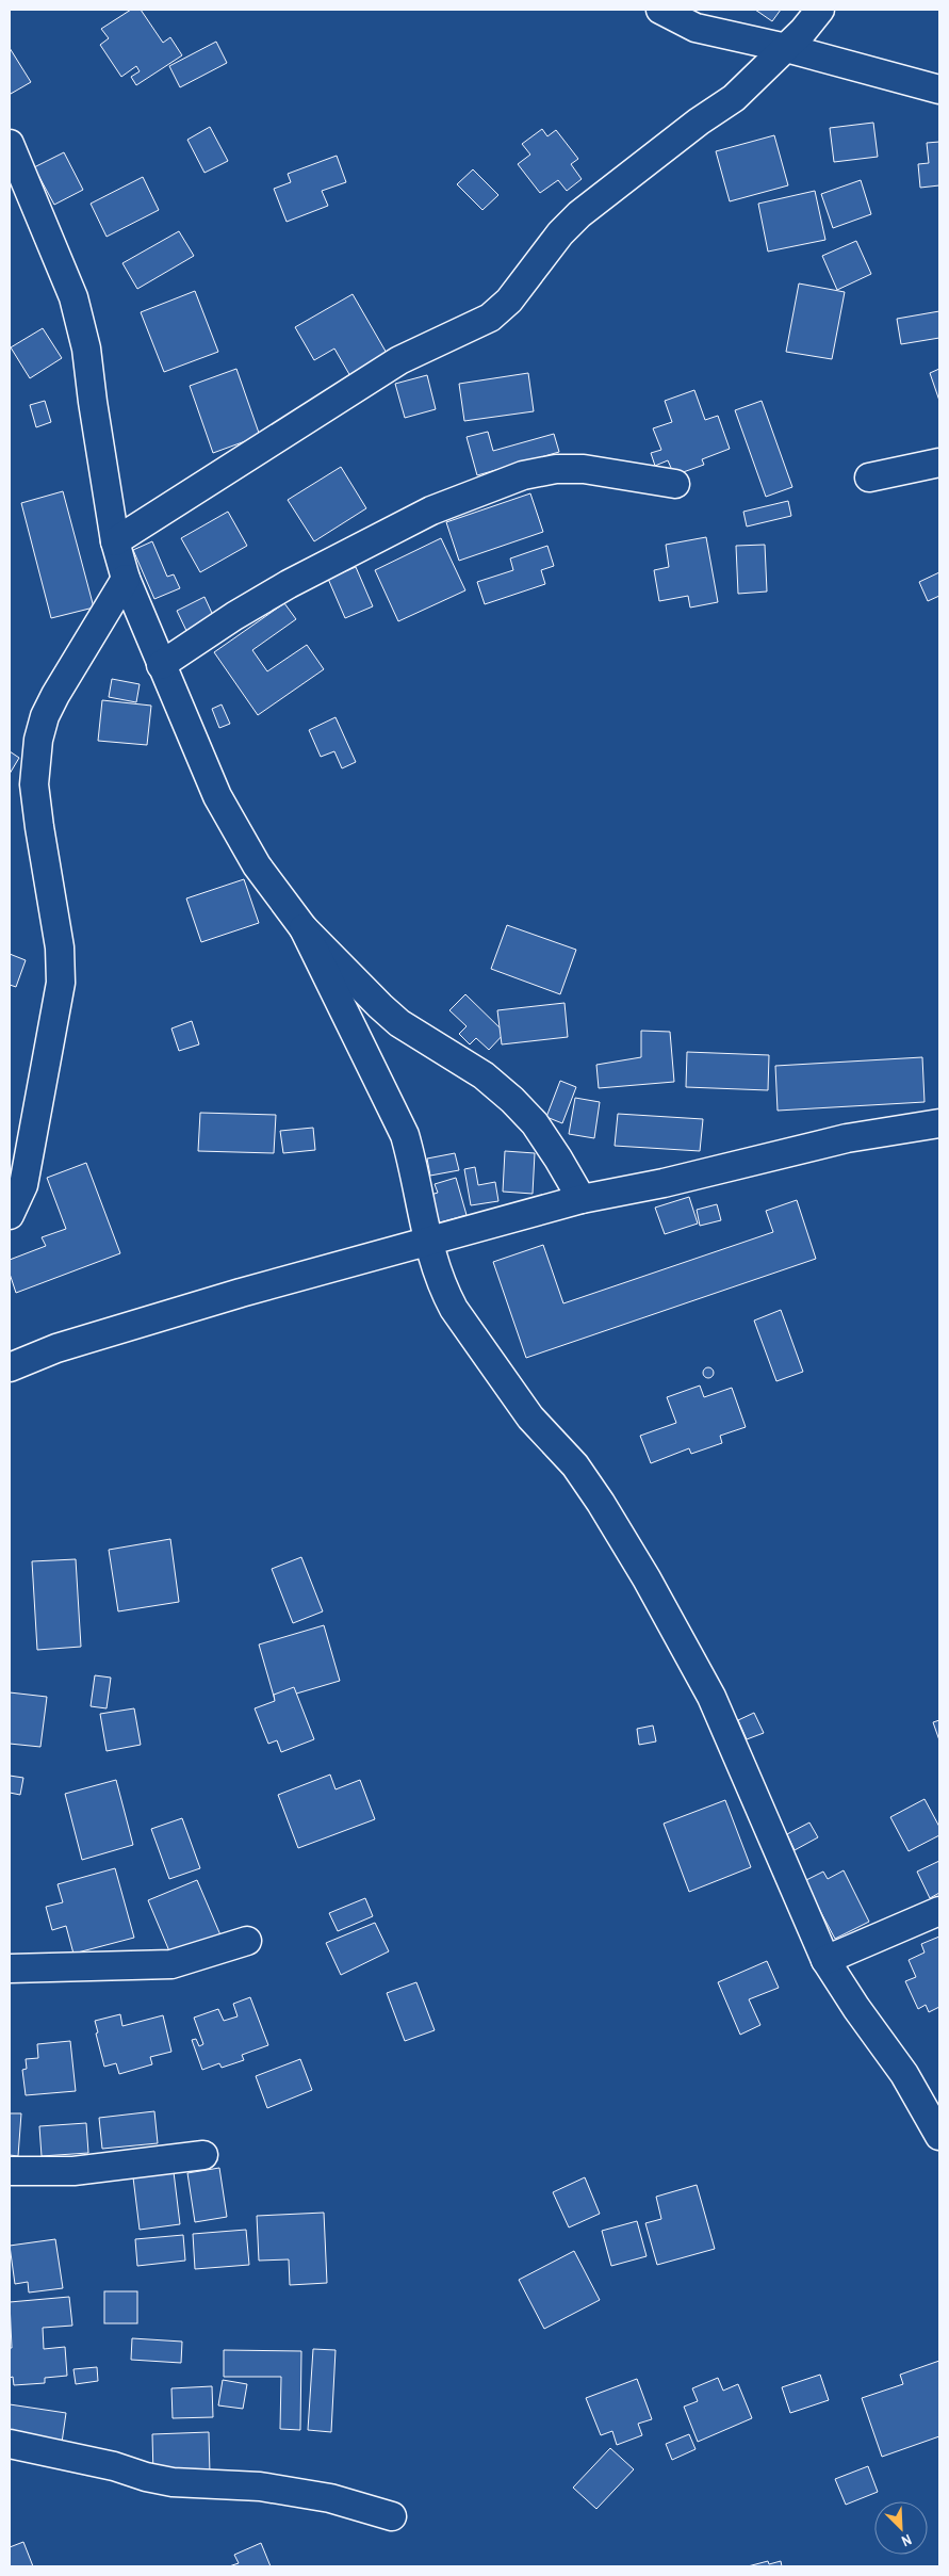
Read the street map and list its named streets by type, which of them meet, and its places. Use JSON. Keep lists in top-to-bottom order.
{
  "north": "bottom right"
}
